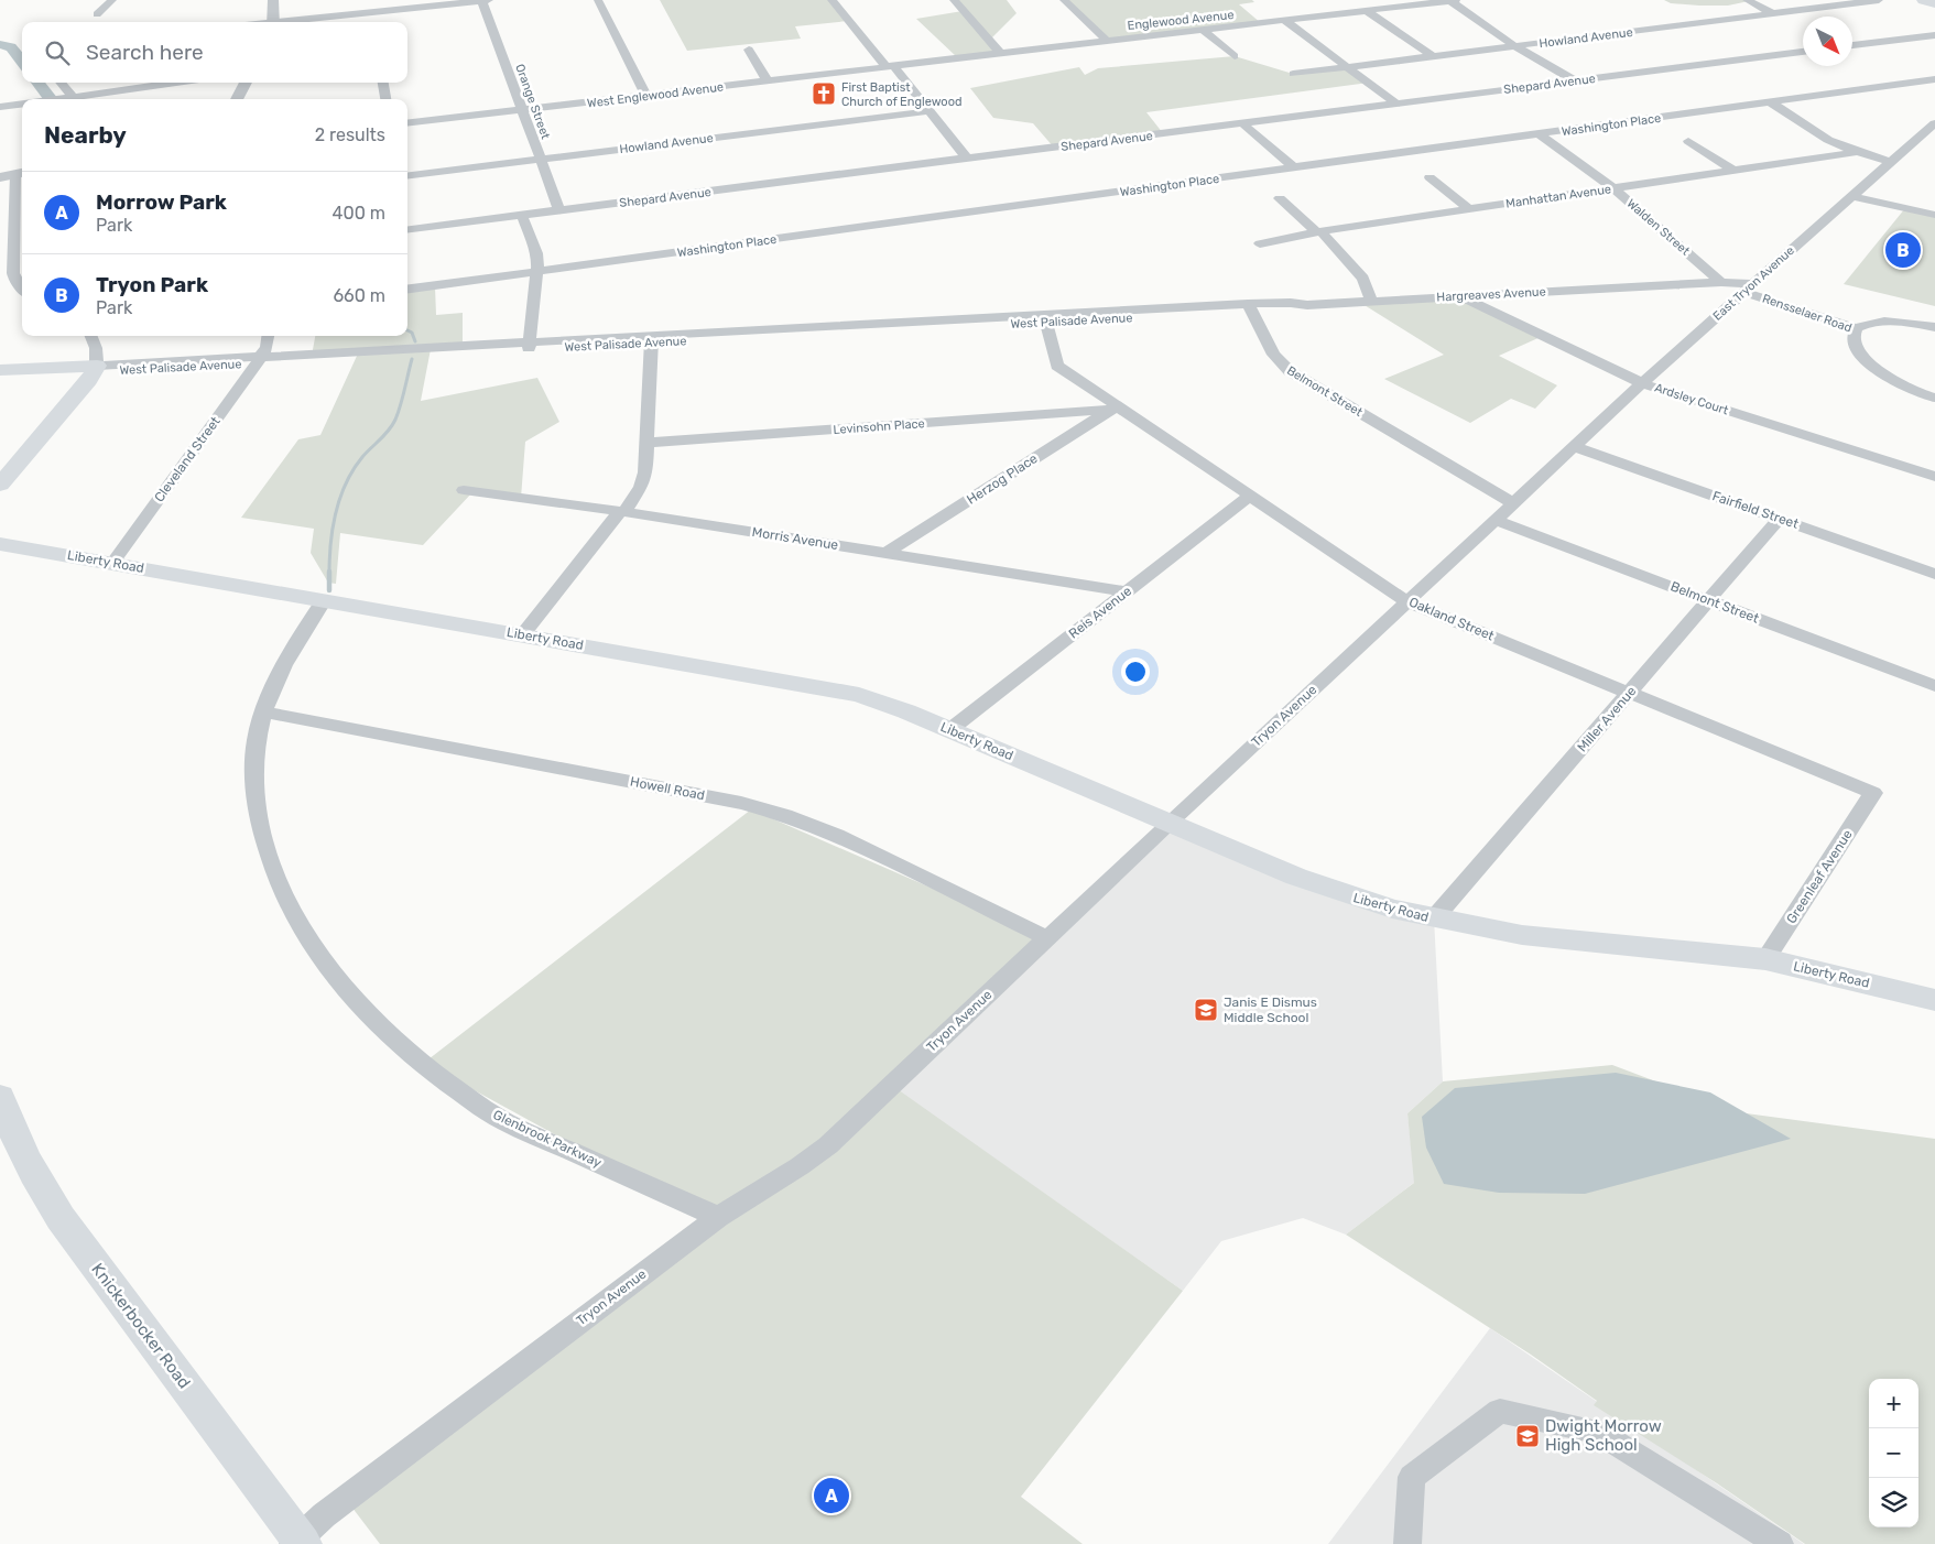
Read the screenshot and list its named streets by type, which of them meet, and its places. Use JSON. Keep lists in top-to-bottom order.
{
  "streets": {
    "main road": ["West Palisade Avenue", "Liberty Road", "Knickerbocker Road"],
    "street": [
      "Englewood Avenue",
      "Howland Avenue",
      "Shepard Avenue",
      "West Englewood Avenue",
      "Orange Street",
      "Washington Place",
      "Manhattan Avenue",
      "Walden Street",
      "East Tryon Avenue",
      "Hargreaves Avenue",
      "Rensselaer Road",
      "Belmont Street",
      "Ardsley Court",
      "Levinsohn Place",
      "Cleveland Street",
      "Herzog Place",
      "Fairfield Street",
      "Morris Avenue",
      "Reis Avenue",
      "Oakland Street",
      "Tryon Avenue",
      "Miller Avenue",
      "Howell Road",
      "Greenleaf Avenue",
      "Glenbrook Parkway"
    ]
  },
  "crossings": [
    ["Englewood Avenue", "West Englewood Avenue"],
    ["Howland Avenue", "Orange Street"],
    ["Shepard Avenue", "Orange Street"],
    ["West Englewood Avenue", "Orange Street"],
    ["Washington Place", "Walden Street"],
    ["Manhattan Avenue", "Walden Street"],
    ["Walden Street", "Hargreaves Avenue"],
    ["East Tryon Avenue", "Hargreaves Avenue"],
    ["East Tryon Avenue", "Rensselaer Road"],
    ["East Tryon Avenue", "Ardsley Court"],
    ["East Tryon Avenue", "Fairfield Street"],
    ["East Tryon Avenue", "Tryon Avenue"],
    ["Hargreaves Avenue", "Rensselaer Road"],
    ["Hargreaves Avenue", "West Palisade Avenue"],
    ["Hargreaves Avenue", "Belmont Street"],
    ["Hargreaves Avenue", "Ardsley Court"],
    ["West Palisade Avenue", "Belmont Street"],
    ["West Palisade Avenue", "Cleveland Street"],
    ["West Palisade Avenue", "Oakland Street"],
    ["Belmont Street", "Tryon Avenue"],
    ["Belmont Street", "Miller Avenue"],
    ["Levinsohn Place", "Herzog Place"],
    ["Levinsohn Place", "Oakland Street"],
    ["Cleveland Street", "Liberty Road"],
    ["Herzog Place", "Morris Avenue"],
    ["Herzog Place", "Oakland Street"],
    ["Fairfield Street", "Tryon Avenue"],
    ["Fairfield Street", "Miller Avenue"],
    ["Morris Avenue", "Reis Avenue"],
    ["Liberty Road", "Reis Avenue"],
    ["Liberty Road", "Tryon Avenue"],
    ["Liberty Road", "Miller Avenue"],
    ["Liberty Road", "Greenleaf Avenue"],
    ["Liberty Road", "Glenbrook Parkway"],
    ["Reis Avenue", "Oakland Street"],
    ["Oakland Street", "Tryon Avenue"],
    ["Oakland Street", "Miller Avenue"],
    ["Oakland Street", "Greenleaf Avenue"],
    ["Tryon Avenue", "Howell Road"],
    ["Tryon Avenue", "Glenbrook Parkway"],
    ["Tryon Avenue", "Knickerbocker Road"],
    ["Howell Road", "Glenbrook Parkway"]
  ],
  "places": {
    "church": ["First Baptist Church of Englewood"],
    "school or university": ["Janis E Dismus Middle School", "Dwight Morrow High School"]
  },
  "north": "bottom right",
  "page": {
    "search": "Search here",
    "heading": ["Nearby", "2 results"],
    "list": [
      {
        "mark": "A",
        "name": "Morrow Park",
        "note": "Park",
        "value": "400 m"
      },
      {
        "mark": "B",
        "name": "Tryon Park",
        "note": "Park",
        "value": "660 m"
      }
    ],
    "pins": ["B", "A"],
    "map_buttons": ["+", "−"]
  }
}
